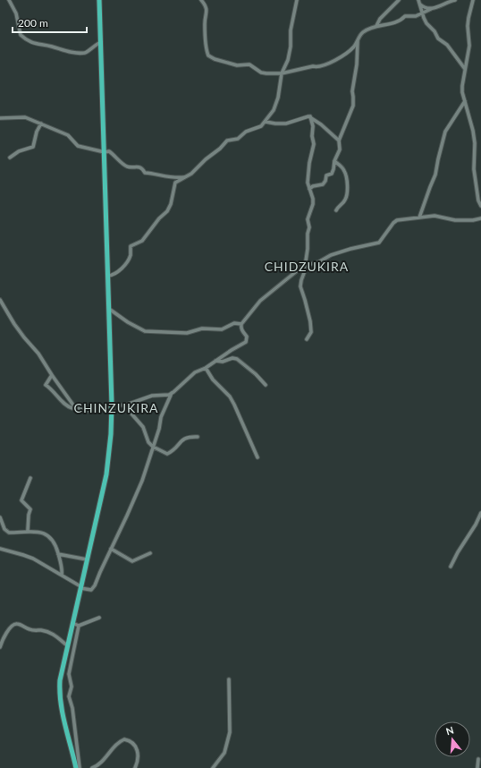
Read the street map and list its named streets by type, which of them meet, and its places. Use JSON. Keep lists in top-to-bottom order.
{
  "districts": ["CHIDZUKIRA", "CHINZUKIRA"],
  "scale_bar": "200 m",
  "north": "top"
}
